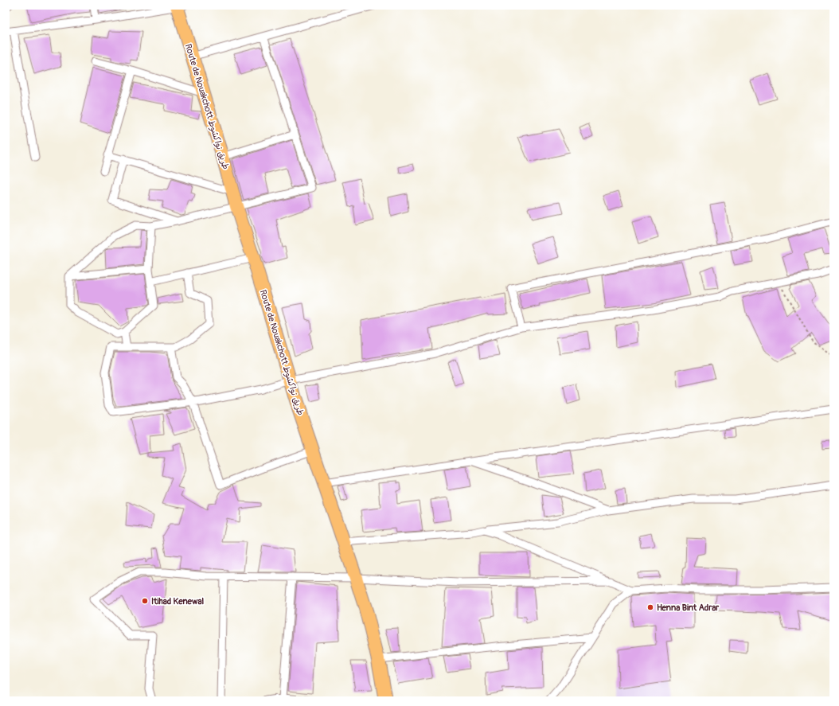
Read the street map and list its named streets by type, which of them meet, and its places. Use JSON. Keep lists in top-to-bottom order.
{
  "streets": {
    "highway": ["Route de Nouakchott طريق نواكشوط"]
  },
  "places": ["Itihad Kenewal", "Henna Bint Adrar"]
}
